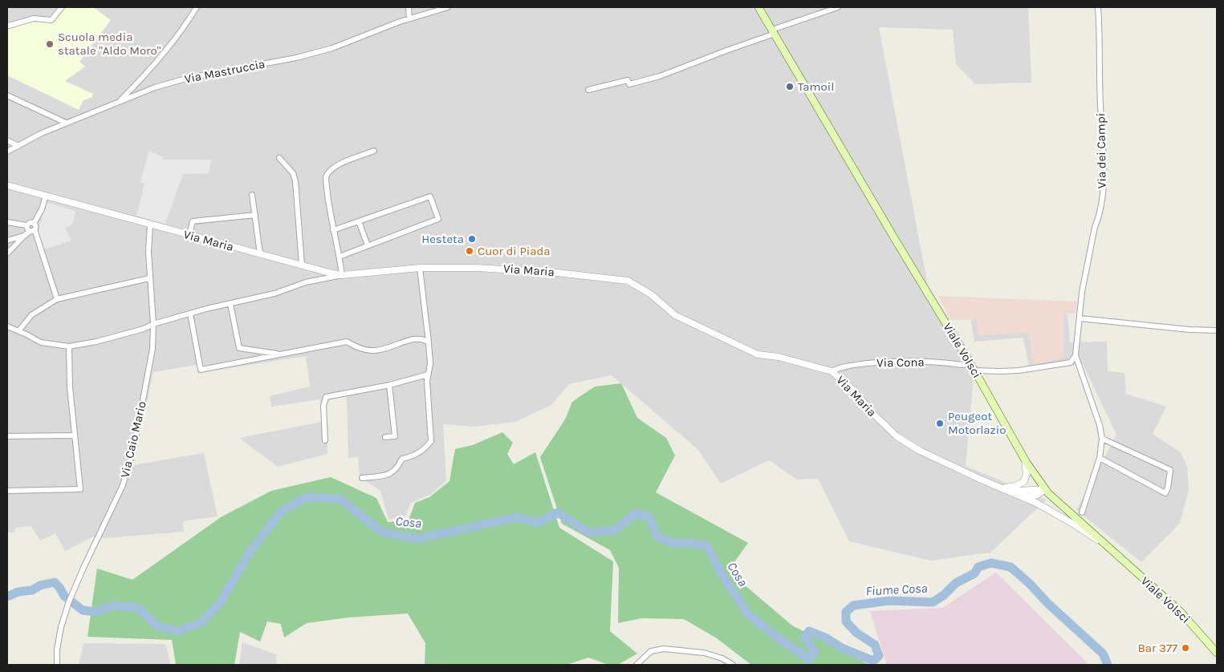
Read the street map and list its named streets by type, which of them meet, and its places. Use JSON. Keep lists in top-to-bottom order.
{
  "streets": {
    "main road": ["Viale Volsci"],
    "street": [
      "Via Mastruccia",
      "Via dei Campi",
      "Via Maria",
      "Via Cona",
      "Via Caio Mario"
    ]
  },
  "crossings": [
    ["Via Maria", "Via Cona"],
    ["Via Maria", "Via Caio Mario"],
    ["Viale Volsci", "Via Cona"]
  ],
  "water": ["Cosa", "Fiume Cosa"],
  "places": [
    "Scuola media statale \"Aldo Moro\"",
    "Tamoil",
    "Hesteta",
    "Cuor di Piada",
    "Peugeot Motorlazio",
    "Bar 377"
  ]
}
